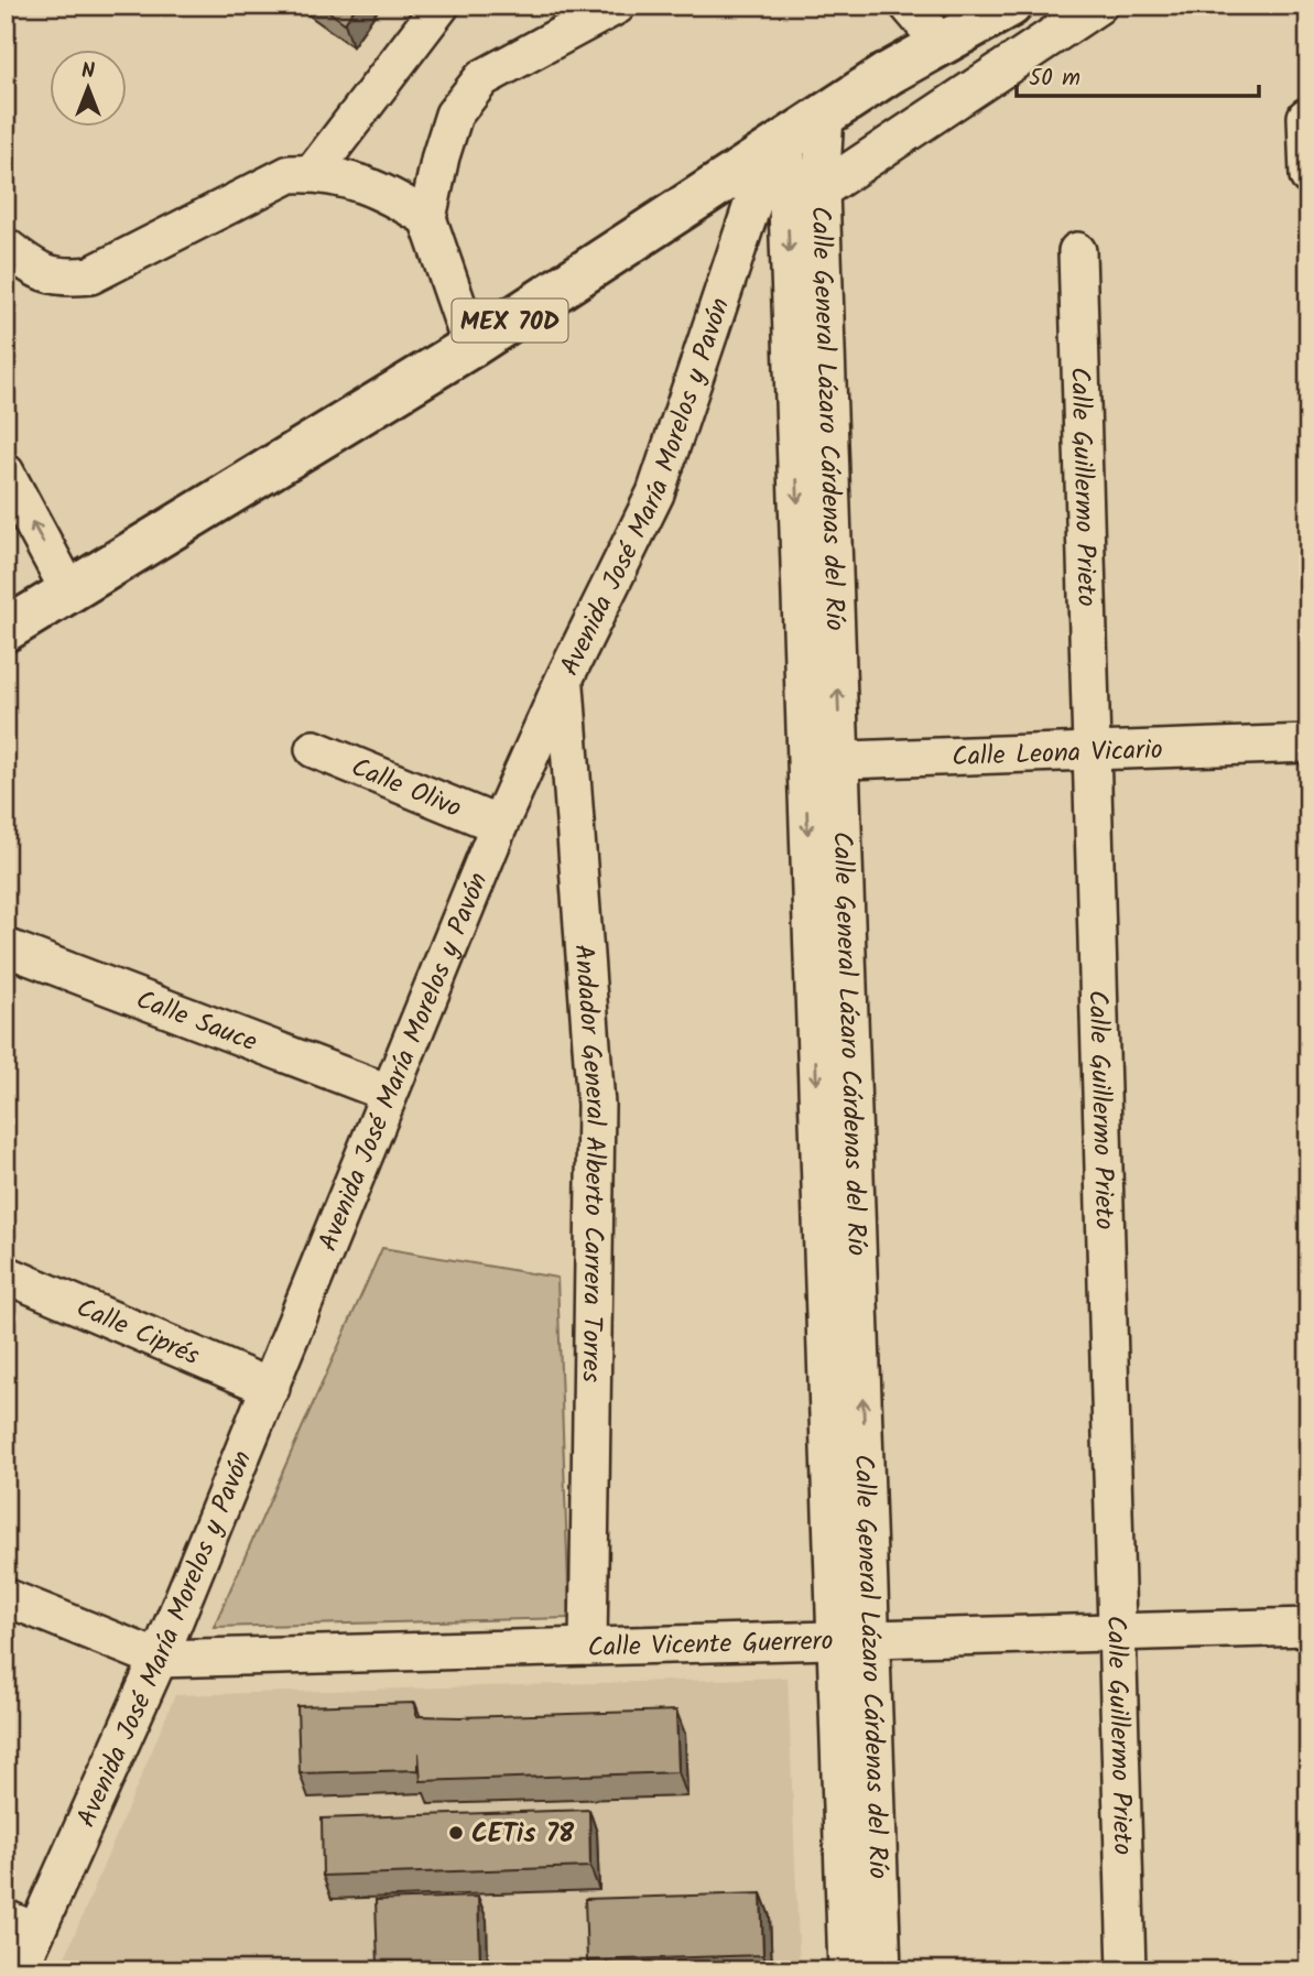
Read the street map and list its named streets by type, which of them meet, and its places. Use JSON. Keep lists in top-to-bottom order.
{
  "streets": {
    "highway": ["MEX 70D"],
    "street": [
      "Calle General Lázaro Cárdenas del Río",
      "Avenida José María Morelos y Pavón",
      "Calle Guillermo Prieto",
      "Calle Leona Vicario",
      "Calle Olivo",
      "Calle Sauce",
      "Andador General Alberto Carrera Torres",
      "Calle Ciprés",
      "Calle Vicente Guerrero"
    ]
  },
  "crossings": [
    ["MEX 70D", "Calle General Lázaro Cárdenas del Río"],
    ["MEX 70D", "Avenida José María Morelos y Pavón"],
    ["Calle General Lázaro Cárdenas del Río", "Avenida José María Morelos y Pavón"],
    ["Calle General Lázaro Cárdenas del Río", "Calle Leona Vicario"],
    ["Calle General Lázaro Cárdenas del Río", "Calle Vicente Guerrero"],
    ["Avenida José María Morelos y Pavón", "Calle Olivo"],
    ["Avenida José María Morelos y Pavón", "Calle Sauce"],
    ["Avenida José María Morelos y Pavón", "Andador General Alberto Carrera Torres"],
    ["Avenida José María Morelos y Pavón", "Calle Ciprés"],
    ["Avenida José María Morelos y Pavón", "Calle Vicente Guerrero"],
    ["Calle Guillermo Prieto", "Calle Leona Vicario"],
    ["Calle Guillermo Prieto", "Calle Vicente Guerrero"],
    ["Andador General Alberto Carrera Torres", "Calle Vicente Guerrero"]
  ],
  "places": ["CETis 78"],
  "scale_bar": "50 m",
  "north": "top"
}
